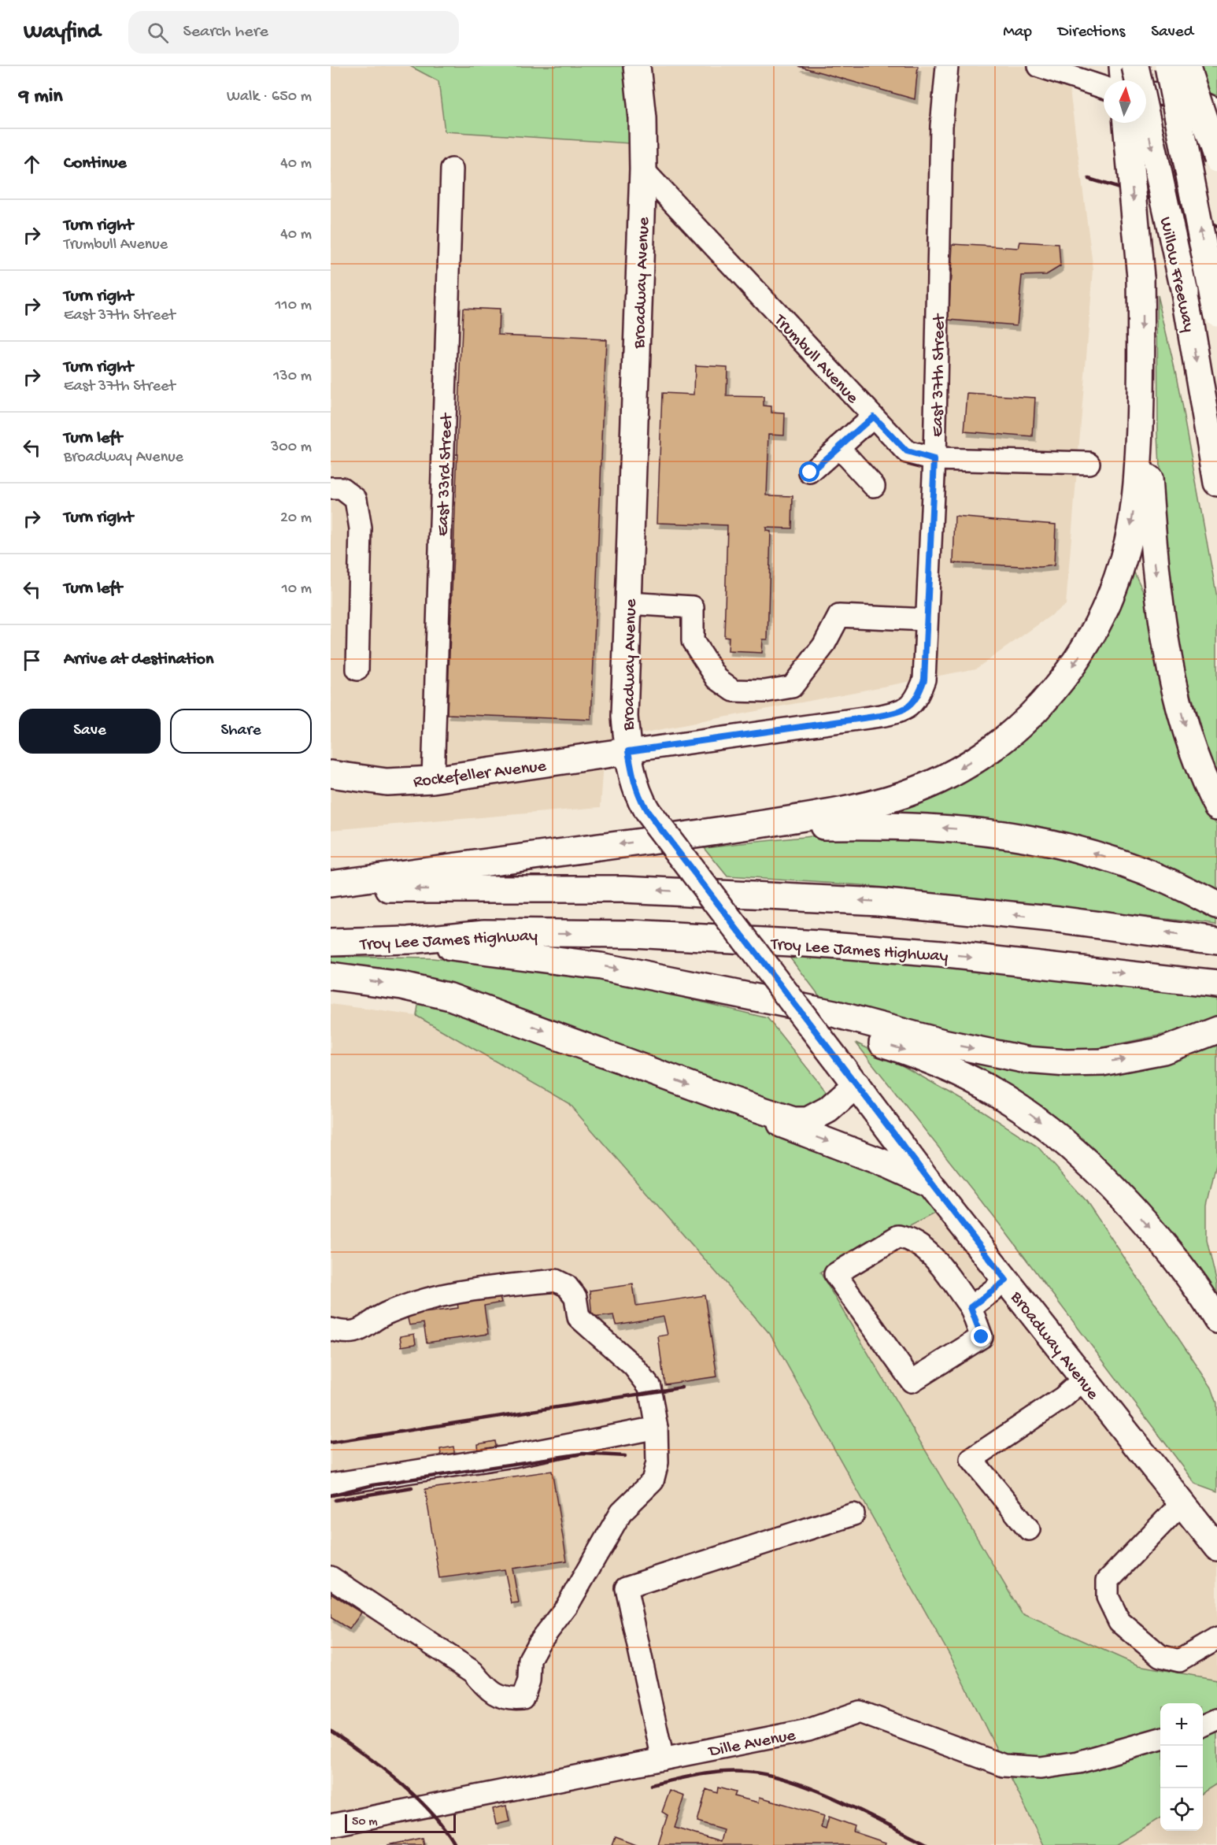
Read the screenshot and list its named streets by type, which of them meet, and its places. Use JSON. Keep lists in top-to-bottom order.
{
  "streets": {
    "main road": [
      "Willow Freeway",
      "Broadway Avenue",
      "Rockefeller Avenue",
      "Troy Lee James Highway"
    ],
    "street": [
      "Trumbull Avenue",
      "East 37th Street",
      "East 33rd Street",
      "Dille Avenue"
    ]
  },
  "crossings": [
    ["Broadway Avenue", "Trumbull Avenue"],
    ["Broadway Avenue", "East 37th Street"],
    ["Broadway Avenue", "Rockefeller Avenue"],
    ["Trumbull Avenue", "East 37th Street"],
    ["East 37th Street", "Rockefeller Avenue"],
    ["East 33rd Street", "Rockefeller Avenue"]
  ],
  "scale_bar": "50 m",
  "north": "top",
  "page": {
    "header": "Wayfind",
    "search": "Search here",
    "nav": ["Map", "Directions", "Saved"],
    "heading": ["9 min", "Walk · 650 m"],
    "list": [
      ["Continue", "40 m"],
      ["Turn right", "Trumbull Avenue", "40 m"],
      ["Turn right", "East 37th Street", "110 m"],
      ["Turn right", "East 37th Street", "130 m"],
      ["Turn left", "Broadway Avenue", "300 m"],
      ["Turn right", "20 m"],
      ["Turn left", "10 m"],
      "Arrive at destination"
    ],
    "buttons": ["Save", "Share"],
    "map_buttons": ["+", "−"],
    "scale": "50 m"
  }
}
